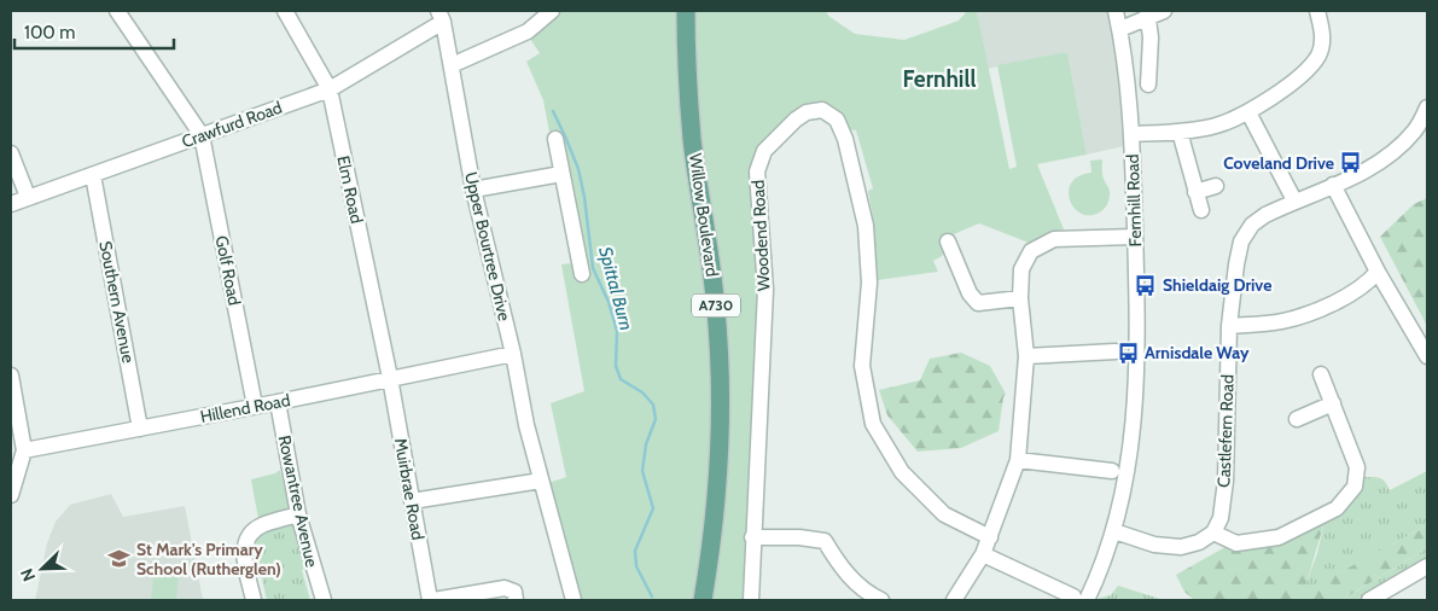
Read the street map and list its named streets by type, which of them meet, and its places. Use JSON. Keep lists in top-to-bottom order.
{
  "streets": {
    "main road": ["Willow Boulevard", "A730"],
    "street": [
      "Crawfurd Road",
      "Elm Road",
      "Fernhill Road",
      "Woodend Road",
      "Upper Bourtree Drive",
      "Golf Road",
      "Southern Avenue",
      "Hillend Road",
      "Castlefern Road",
      "Muirbrae Road",
      "Rowantree Avenue"
    ]
  },
  "crossings": [
    ["Crawfurd Road", "Elm Road"],
    ["Crawfurd Road", "Upper Bourtree Drive"],
    ["Crawfurd Road", "Golf Road"],
    ["Crawfurd Road", "Southern Avenue"],
    ["Elm Road", "Hillend Road"],
    ["Elm Road", "Muirbrae Road"],
    ["Upper Bourtree Drive", "Hillend Road"],
    ["Golf Road", "Hillend Road"],
    ["Southern Avenue", "Hillend Road"],
    ["Hillend Road", "Muirbrae Road"],
    ["Hillend Road", "Rowantree Avenue"]
  ],
  "districts": ["Fernhill"],
  "water": ["Spittal Burn"],
  "places": {
    "bus stop": ["Coveland Drive", "Shieldaig Drive", "Arnisdale Way"],
    "school or university": ["St Mark's Primary School (Rutherglen)"]
  },
  "scale_bar": "100 m",
  "north": "bottom left"
}
